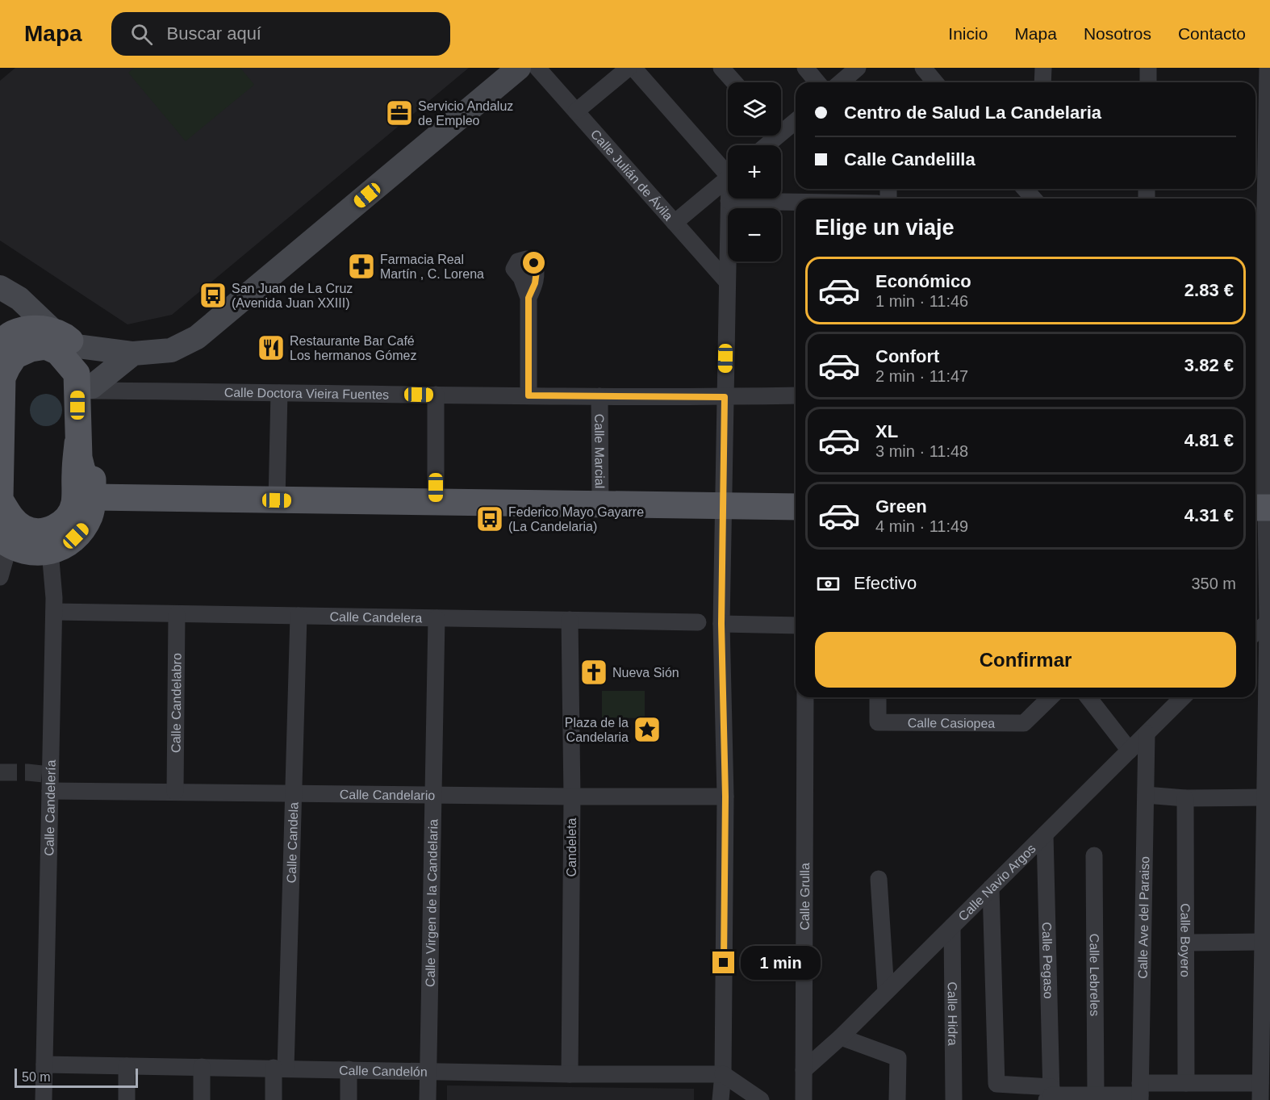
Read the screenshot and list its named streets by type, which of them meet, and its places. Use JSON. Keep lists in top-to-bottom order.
{
  "streets": {
    "street": [
      "Calle Julián de Ávila",
      "Calle Doctora Vieira Fuentes",
      "Calle Marcial",
      "Calle Candelera",
      "Calle Candelabro",
      "Calle Casiopea",
      "Calle Candelario",
      "Calle Candelería",
      "Calle Candela",
      "Candeleta",
      "Calle Navio Argos",
      "Calle Grulla",
      "Calle Virgen de la Candelaria",
      "Calle Ave del Paraiso",
      "Calle Boyero",
      "Calle Pegaso",
      "Calle Lebreles",
      "Calle Hidra",
      "Calle Candelón"
    ]
  },
  "crossings": [
    ["Calle Doctora Vieira Fuentes", "Calle Marcial"],
    ["Calle Candelera", "Calle Candelabro"],
    ["Calle Candelera", "Calle Candelería"],
    ["Calle Candelera", "Calle Candela"],
    ["Calle Candelera", "Candeleta"],
    ["Calle Candelera", "Calle Virgen de la Candelaria"],
    ["Calle Candelabro", "Calle Candelario"],
    ["Calle Candelario", "Calle Candelería"],
    ["Calle Candelario", "Calle Candela"],
    ["Calle Candelario", "Candeleta"],
    ["Calle Candelario", "Calle Virgen de la Candelaria"],
    ["Calle Candelería", "Calle Candelón"],
    ["Calle Candela", "Calle Candelón"],
    ["Candeleta", "Calle Candelón"],
    ["Calle Navio Argos", "Calle Grulla"],
    ["Calle Navio Argos", "Calle Ave del Paraiso"],
    ["Calle Navio Argos", "Calle Pegaso"],
    ["Calle Navio Argos", "Calle Hidra"],
    ["Calle Virgen de la Candelaria", "Calle Candelón"]
  ],
  "places": {
    "office": ["Servicio Andaluz de Empleo"],
    "pharmacy": ["Farmacia Real Martín , C. Lorena"],
    "bus stop": ["San Juan de La Cruz (Avenida Juan XXIII)", "Federico Mayo Gayarre (La Candelaria)"],
    "restaurant": ["Restaurante Bar Café Los hermanos Gómez"],
    "church": ["Nueva Sión"],
    "place": ["Plaza de la Candelaria"]
  },
  "scale_bar": "50 m",
  "page": {
    "header": "Mapa",
    "search": "Buscar aquí",
    "nav": [
      "Inicio",
      "Mapa",
      "Nosotros",
      "Contacto"
    ],
    "map_buttons": ["+", "−"],
    "banner": ["Centro de Salud La Candelaria", "Calle Candelilla"],
    "heading": "Elige un viaje",
    "list": [
      {
        "name": "Económico",
        "note": "1 min · 11:46",
        "value": "2.83 €"
      },
      {
        "name": "Confort",
        "note": "2 min · 11:47",
        "value": "3.82 €"
      },
      {
        "name": "XL",
        "note": "3 min · 11:48",
        "value": "4.81 €"
      },
      {
        "name": "Green",
        "note": "4 min · 11:49",
        "value": "4.31 €"
      }
    ],
    "pay": ["Efectivo", "350 m"],
    "buttons": "Confirmar",
    "bubble": "1 min",
    "scale": "50 m"
  }
}
